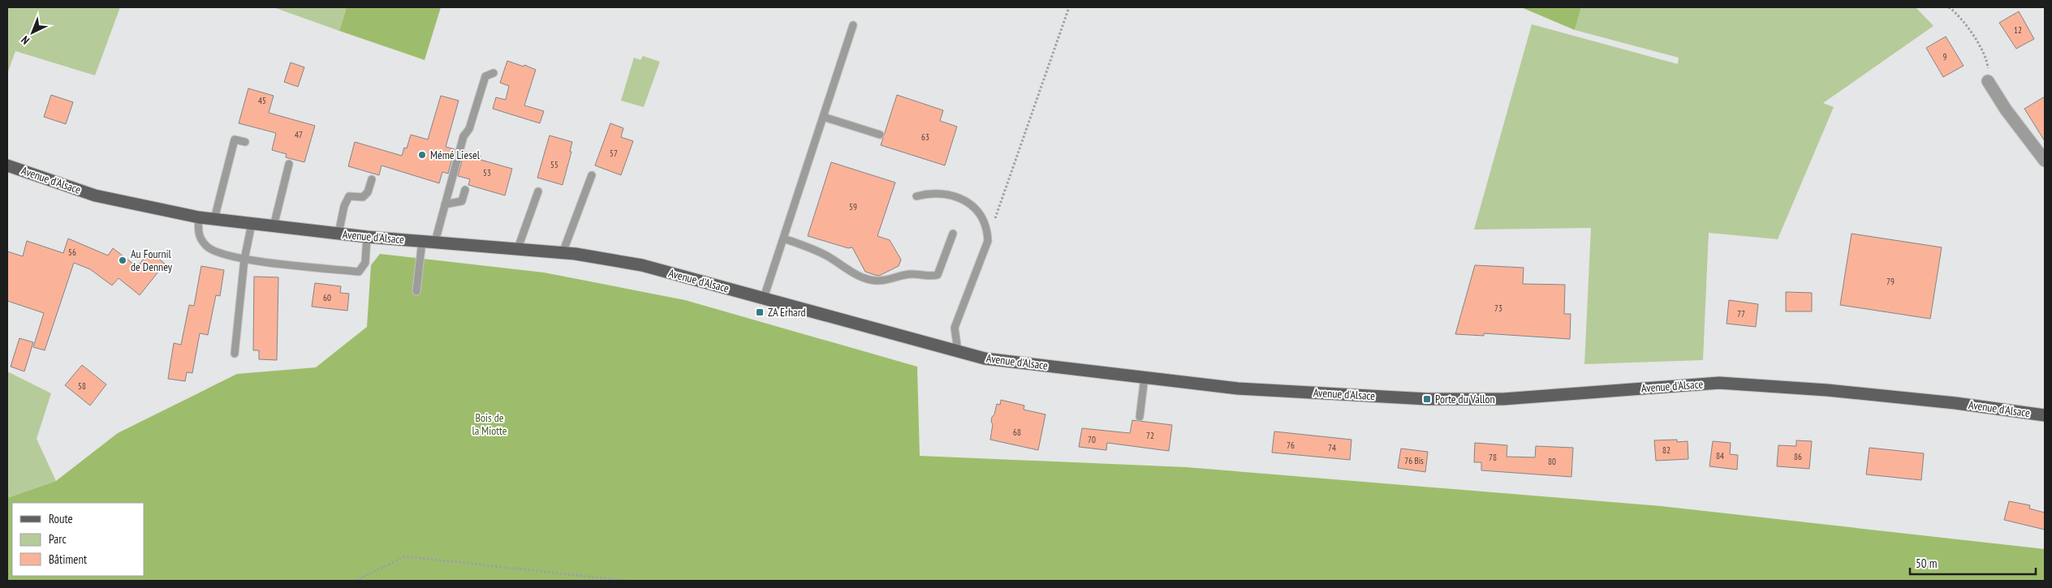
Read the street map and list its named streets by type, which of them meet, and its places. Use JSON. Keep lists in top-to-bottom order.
{
  "streets": {
    "main road": ["Avenue d'Alsace"]
  },
  "parks": ["Bois de la Miotte"],
  "places": {
    "other": ["Mémé Liesel", "Au Fournil de Denney"],
    "transit": ["ZA Erhard", "Porte du Vallon"]
  },
  "house_numbers": [
    "12",
    "9",
    "45",
    "47",
    "63",
    "57",
    "55",
    "53",
    "59",
    "56",
    "79",
    "60",
    "73",
    "77",
    "58",
    "68",
    "72",
    "70",
    "76",
    "74",
    "82",
    "84",
    "86",
    "78",
    "76 Bis",
    "80"
  ],
  "legend": ["Route", "Parc", "Bâtiment"],
  "scale_bar": "50 m",
  "north": "bottom left"
}
